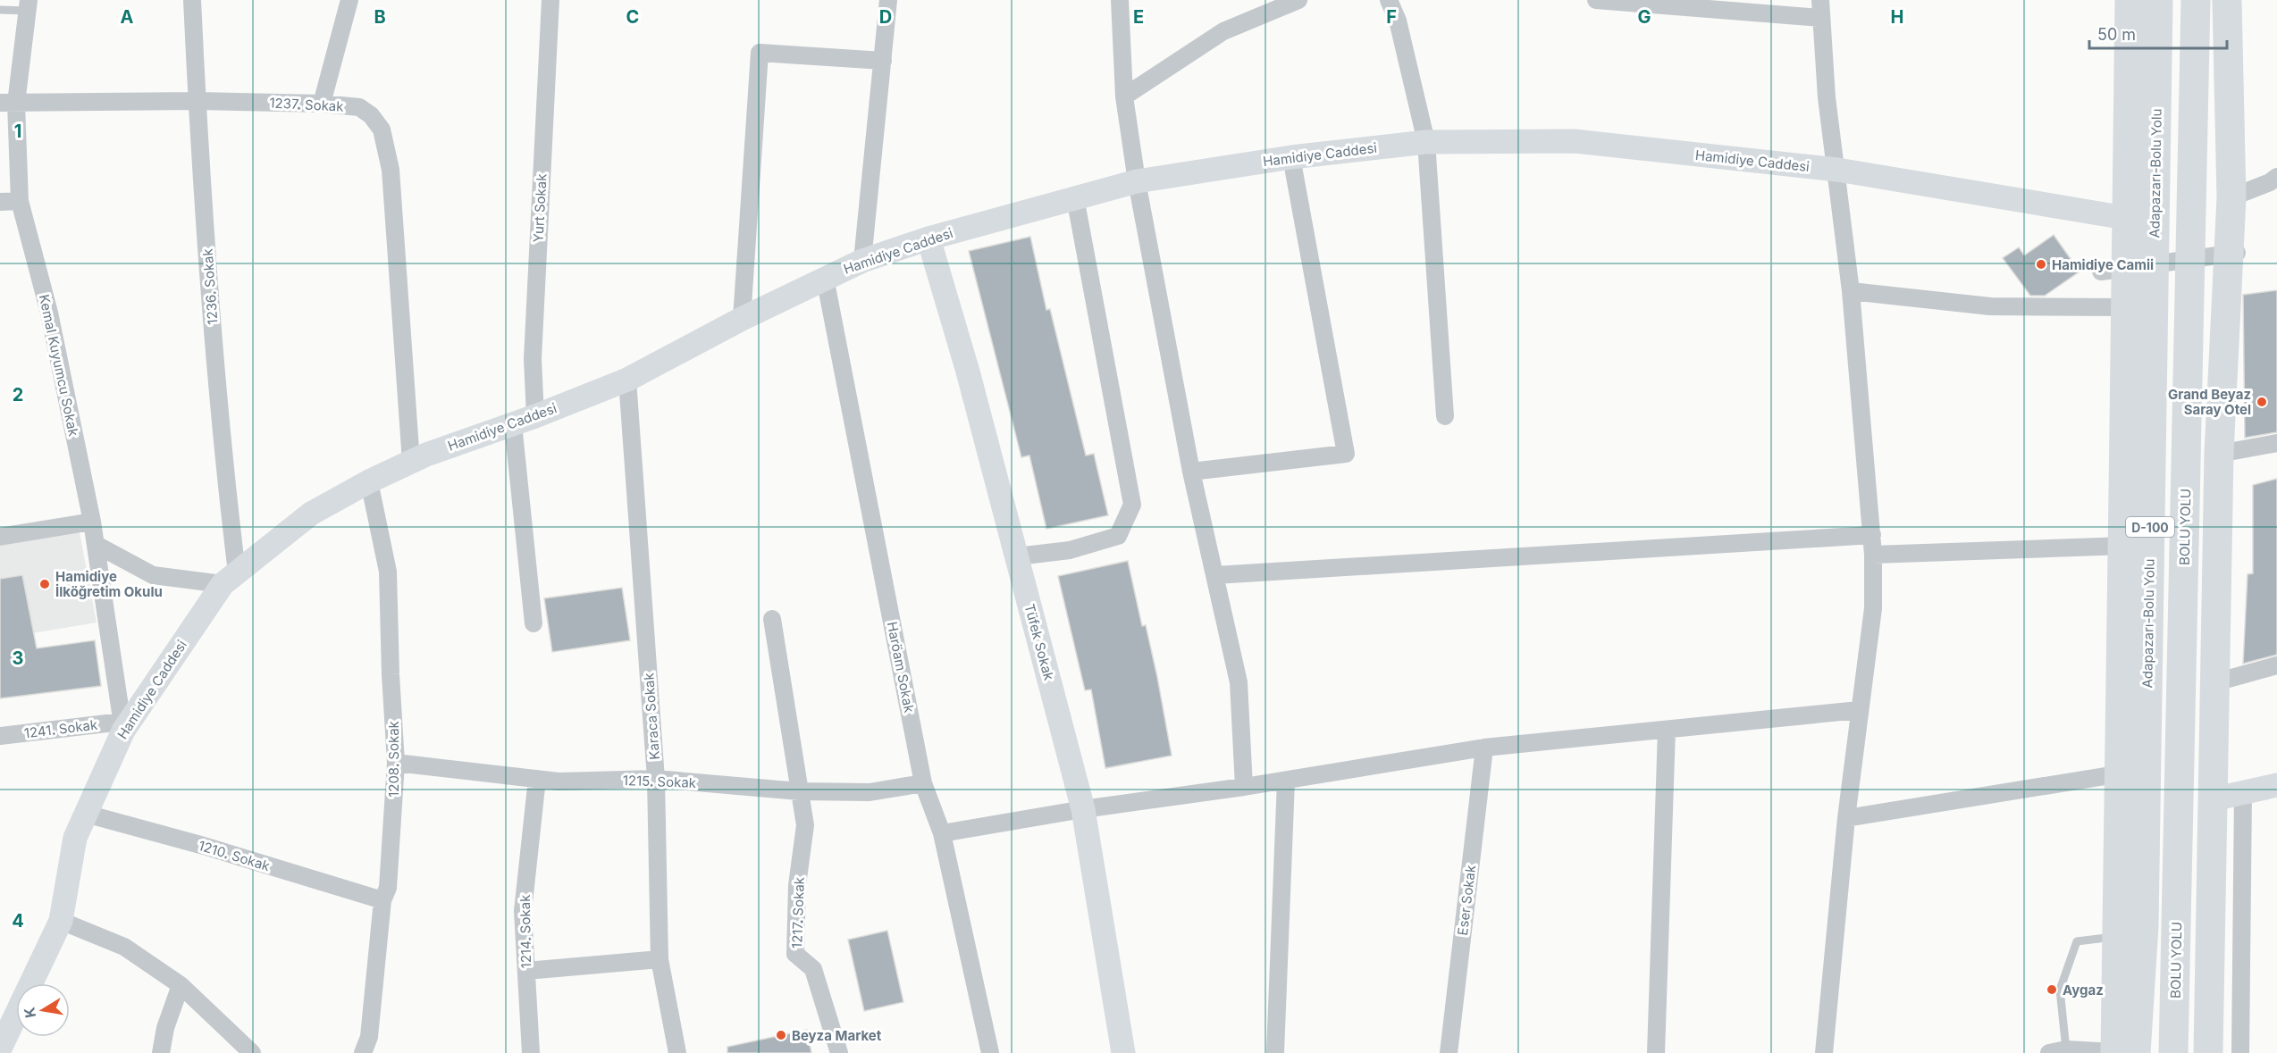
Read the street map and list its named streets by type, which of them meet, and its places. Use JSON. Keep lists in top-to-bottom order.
{
  "streets": {
    "highway": ["Adapazarı-Bolu Yolu", "D-100", "BOLU YOLU"],
    "street": [
      "1237. Sokak",
      "Hamidiye Caddesi",
      "Yurt Sokak",
      "1236. Sokak",
      "Kemal Kuyumcu Sokak",
      "Tüfek Sokak",
      "Haröam Sokak",
      "Karaca Sokak",
      "1241. Sokak",
      "1208. Sokak",
      "1215. Sokak",
      "1210. Sokak",
      "Eser Sokak",
      "1217. Sokak",
      "1214. Sokak"
    ]
  },
  "crossings": [
    ["1237. Sokak", "Hamidiye Caddesi"],
    ["1237. Sokak", "1236. Sokak"],
    ["1237. Sokak", "Kemal Kuyumcu Sokak"],
    ["Hamidiye Caddesi", "Yurt Sokak"],
    ["Hamidiye Caddesi", "1236. Sokak"],
    ["Hamidiye Caddesi", "Kemal Kuyumcu Sokak"],
    ["Hamidiye Caddesi", "Tüfek Sokak"],
    ["Hamidiye Caddesi", "Haröam Sokak"],
    ["Hamidiye Caddesi", "Karaca Sokak"],
    ["Hamidiye Caddesi", "1241. Sokak"],
    ["Hamidiye Caddesi", "1208. Sokak"],
    ["Hamidiye Caddesi", "1210. Sokak"],
    ["Kemal Kuyumcu Sokak", "1241. Sokak"],
    ["Haröam Sokak", "1215. Sokak"],
    ["Karaca Sokak", "1215. Sokak"],
    ["1208. Sokak", "1215. Sokak"],
    ["1208. Sokak", "1210. Sokak"],
    ["1215. Sokak", "1217. Sokak"],
    ["1215. Sokak", "1214. Sokak"]
  ],
  "places": [
    "Hamidiye Camii",
    "Grand Beyaz Saray Otel",
    "Hamidiye İlköğretim Okulu",
    "Aygaz",
    "Beyza Market"
  ],
  "scale_bar": "50 m",
  "north": "left",
  "grid": {
    "columns": [
      "A",
      "B",
      "C",
      "D",
      "E",
      "F",
      "G",
      "H"
    ],
    "rows": [
      "1",
      "2",
      "3",
      "4"
    ]
  }
}
